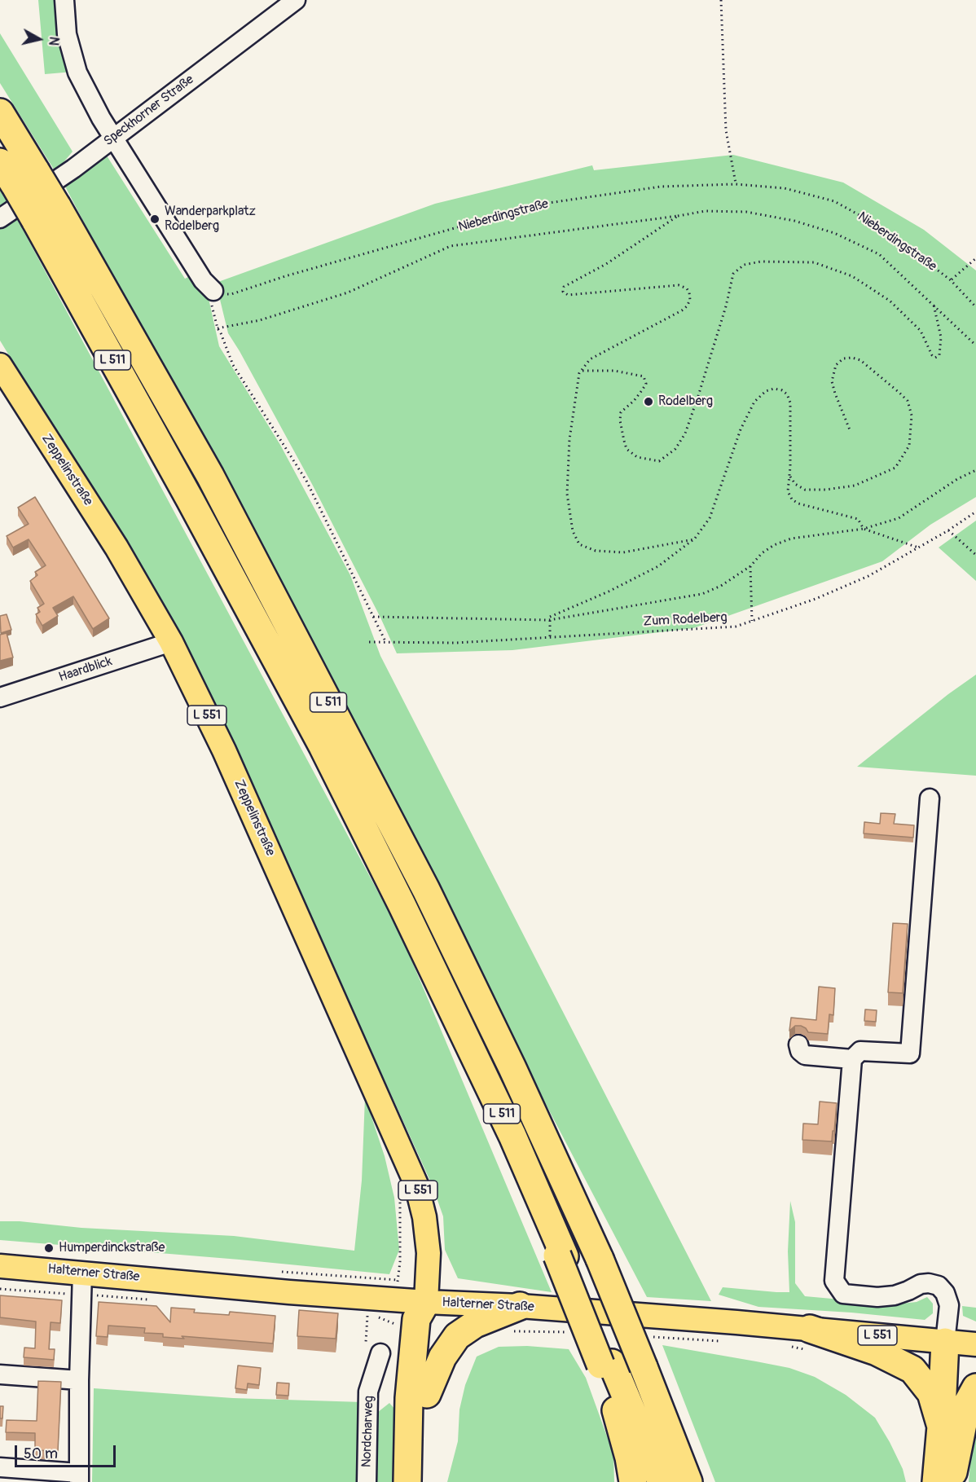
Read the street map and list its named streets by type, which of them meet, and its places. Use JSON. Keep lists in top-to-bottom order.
{
  "streets": {
    "highway": ["L 511"],
    "main road": ["Zeppelinstraße", "L 551", "Halterner Straße"],
    "street": ["Speckhorner Straße", "Haardblick", "Nordcharweg"],
    "path": ["Nieberdingstraße", "Zum Rodelberg"]
  },
  "crossings": [
    ["Zeppelinstraße", "Haardblick"],
    ["Zeppelinstraße", "Halterner Straße"]
  ],
  "places": ["Wanderparkplatz Rodelberg", "Rodelberg", "Humperdinckstraße"],
  "scale_bar": "50 m",
  "north": "right"
}
